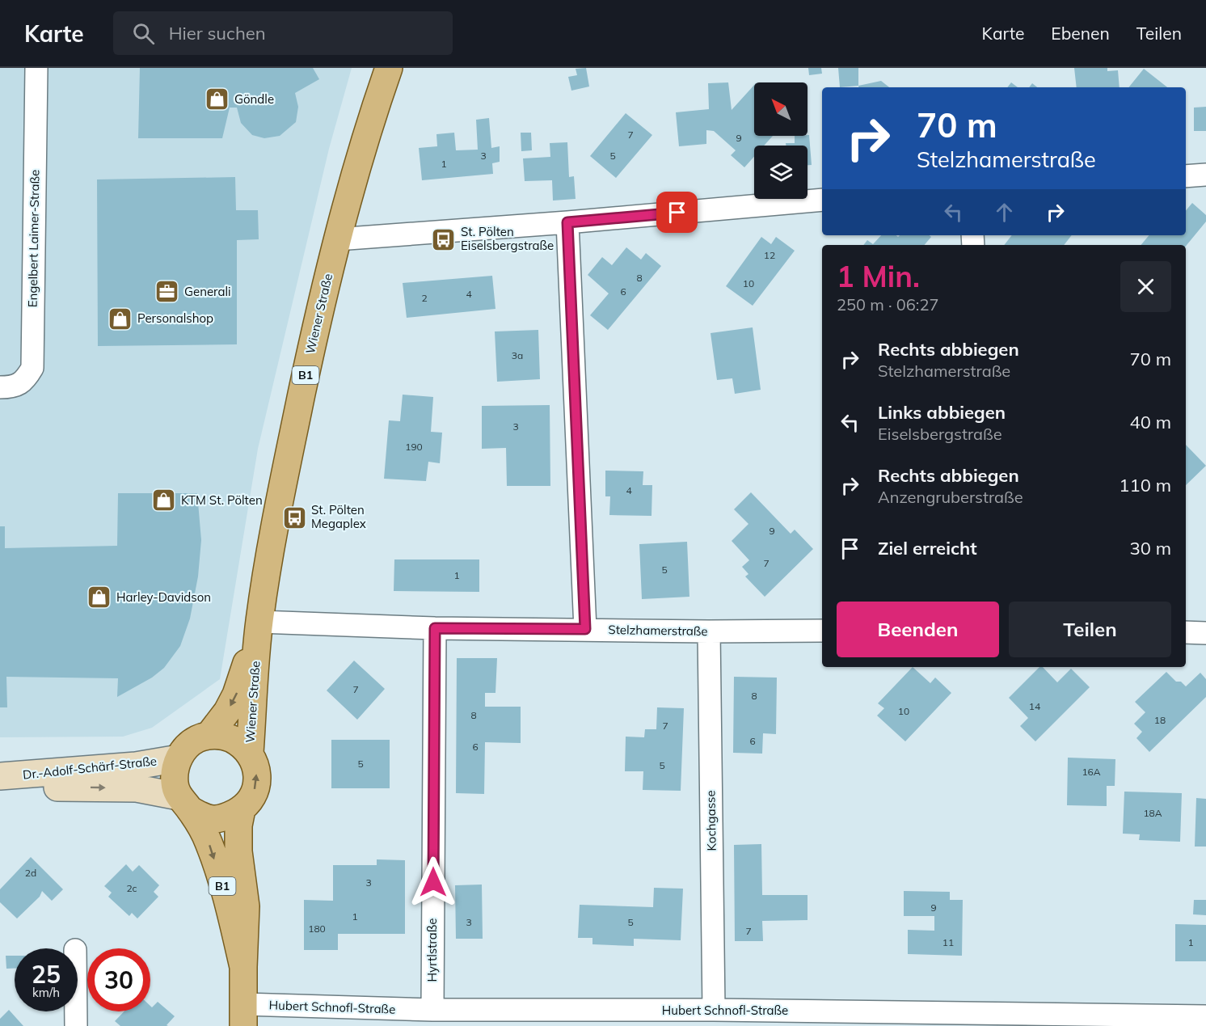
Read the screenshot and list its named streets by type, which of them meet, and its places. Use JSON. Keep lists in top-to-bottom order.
{
  "streets": {
    "main road": ["Wiener Straße", "B1"],
    "street": [
      "Engelbert Laimer-Straße",
      "Stelzhamerstraße",
      "Dr.-Adolf-Schärf-Straße",
      "Kochgasse",
      "Hyrtlstraße",
      "Hubert Schnofl-Straße"
    ]
  },
  "crossings": [
    ["Wiener Straße", "B1"],
    ["Wiener Straße", "Stelzhamerstraße"],
    ["Wiener Straße", "Dr.-Adolf-Schärf-Straße"],
    ["B1", "Dr.-Adolf-Schärf-Straße"],
    ["B1", "Hubert Schnofl-Straße"],
    ["Stelzhamerstraße", "Kochgasse"],
    ["Stelzhamerstraße", "Hyrtlstraße"],
    ["Kochgasse", "Hubert Schnofl-Straße"],
    ["Hyrtlstraße", "Hubert Schnofl-Straße"]
  ],
  "places": {
    "shop": [
      "Göndle",
      "Personalshop",
      "KTM St. Pölten",
      "Harley-Davidson"
    ],
    "bus stop": ["St. Pölten Eiselsbergstraße", "St. Pölten Megaplex"],
    "office": ["Generali"]
  },
  "house_numbers": [
    "7",
    "9",
    "3",
    "5",
    "1",
    "12",
    "8",
    "10",
    "6",
    "4",
    "2",
    "3a",
    "3",
    "190",
    "4",
    "9",
    "7",
    "5",
    "1",
    "7",
    "8",
    "14",
    "10",
    "8",
    "18",
    "7",
    "6",
    "6",
    "5",
    "5",
    "16A",
    "18A",
    "2d",
    "3",
    "2c",
    "9",
    "1",
    "3",
    "5",
    "180",
    "7",
    "11",
    "1"
  ],
  "north": "top left",
  "page": {
    "header": "Karte",
    "search": "Hier suchen",
    "nav": ["Karte", "Ebenen", "Teilen"],
    "turn": ["70 m", "Stelzhamerstraße"],
    "heading": ["1 Min.", "250 m · 06:27"],
    "list": [
      {
        "name": "Rechts abbiegen",
        "note": "Stelzhamerstraße",
        "value": "70 m"
      },
      {
        "name": "Links abbiegen",
        "note": "Eiselsbergstraße",
        "value": "40 m"
      },
      {
        "name": "Rechts abbiegen",
        "note": "Anzengruberstraße",
        "value": "110 m"
      },
      {
        "name": "Ziel erreicht",
        "value": "30 m"
      }
    ],
    "buttons": ["Beenden", "Teilen"],
    "speed": "25 km/h",
    "limit": "30"
  }
}
